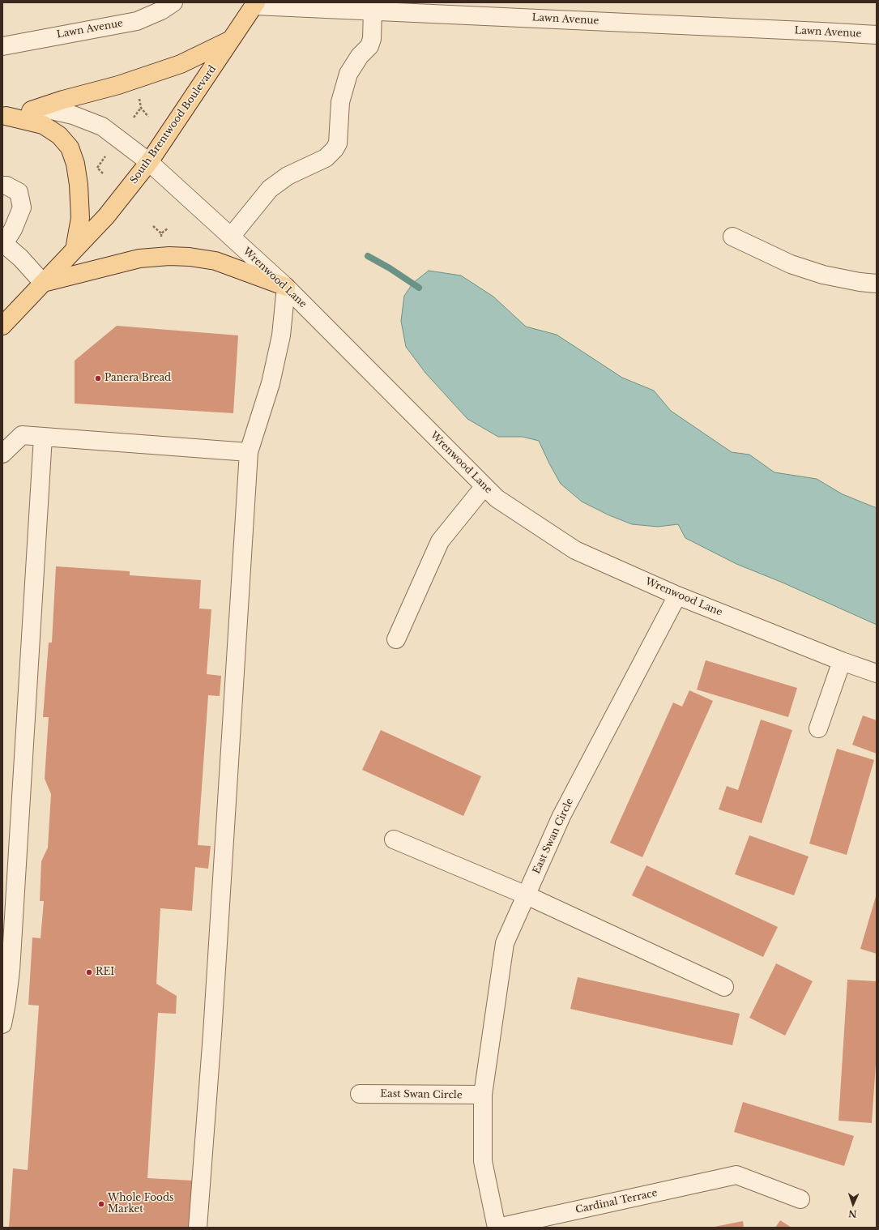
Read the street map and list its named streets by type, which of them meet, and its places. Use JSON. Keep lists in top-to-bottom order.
{
  "streets": {
    "main road": ["South Brentwood Boulevard"],
    "street": [
      "Lawn Avenue",
      "Wrenwood Lane",
      "East Swan Circle",
      "Cardinal Terrace"
    ]
  },
  "crossings": [
    ["Lawn Avenue", "South Brentwood Boulevard"],
    ["South Brentwood Boulevard", "Wrenwood Lane"],
    ["Wrenwood Lane", "East Swan Circle"],
    ["East Swan Circle", "Cardinal Terrace"]
  ],
  "places": ["Panera Bread", "REI", "Whole Foods Market"],
  "north": "bottom"
}
